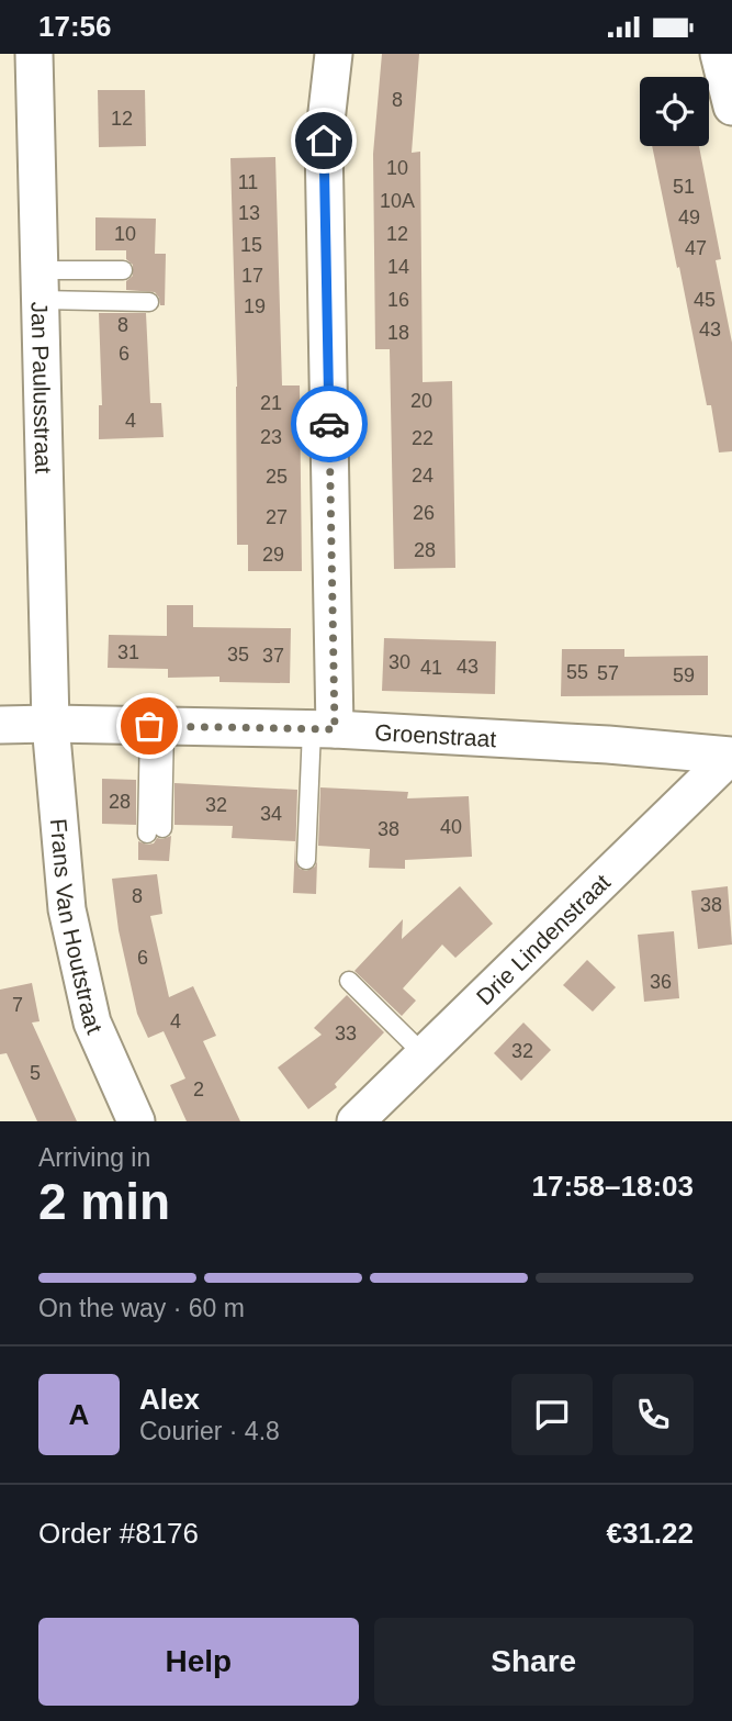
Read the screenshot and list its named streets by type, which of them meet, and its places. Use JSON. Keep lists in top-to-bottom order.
{
  "streets": {
    "street": [
      "Jan Paulusstraat",
      "Groenstraat",
      "Frans Van Houtstraat",
      "Drie Lindenstraat"
    ]
  },
  "crossings": [
    ["Jan Paulusstraat", "Groenstraat"],
    ["Jan Paulusstraat", "Frans Van Houtstraat"],
    ["Groenstraat", "Frans Van Houtstraat"],
    ["Groenstraat", "Drie Lindenstraat"]
  ],
  "house_numbers": [
    "8",
    "12",
    "10",
    "11",
    "51",
    "10A",
    "13",
    "49",
    "10",
    "12",
    "15",
    "47",
    "14",
    "17",
    "16",
    "45",
    "19",
    "8",
    "43",
    "18",
    "6",
    "20",
    "21",
    "4",
    "23",
    "22",
    "24",
    "25",
    "26",
    "27",
    "28",
    "29",
    "31",
    "35",
    "37",
    "30",
    "43",
    "41",
    "55",
    "57",
    "59",
    "28",
    "32",
    "34",
    "40",
    "38",
    "8",
    "38",
    "6",
    "36",
    "7",
    "4",
    "33",
    "32",
    "5",
    "2"
  ],
  "page": {
    "status": "17:56",
    "heading": ["2 min", "Arriving in", "17:58–18:03"],
    "panel": [
      "Alex",
      "Courier · 4.8",
      "Order #8176",
      "€31.22"
    ],
    "bar": "On the way · 60 m",
    "round": "A",
    "buttons": ["Help", "Share"]
  }
}
